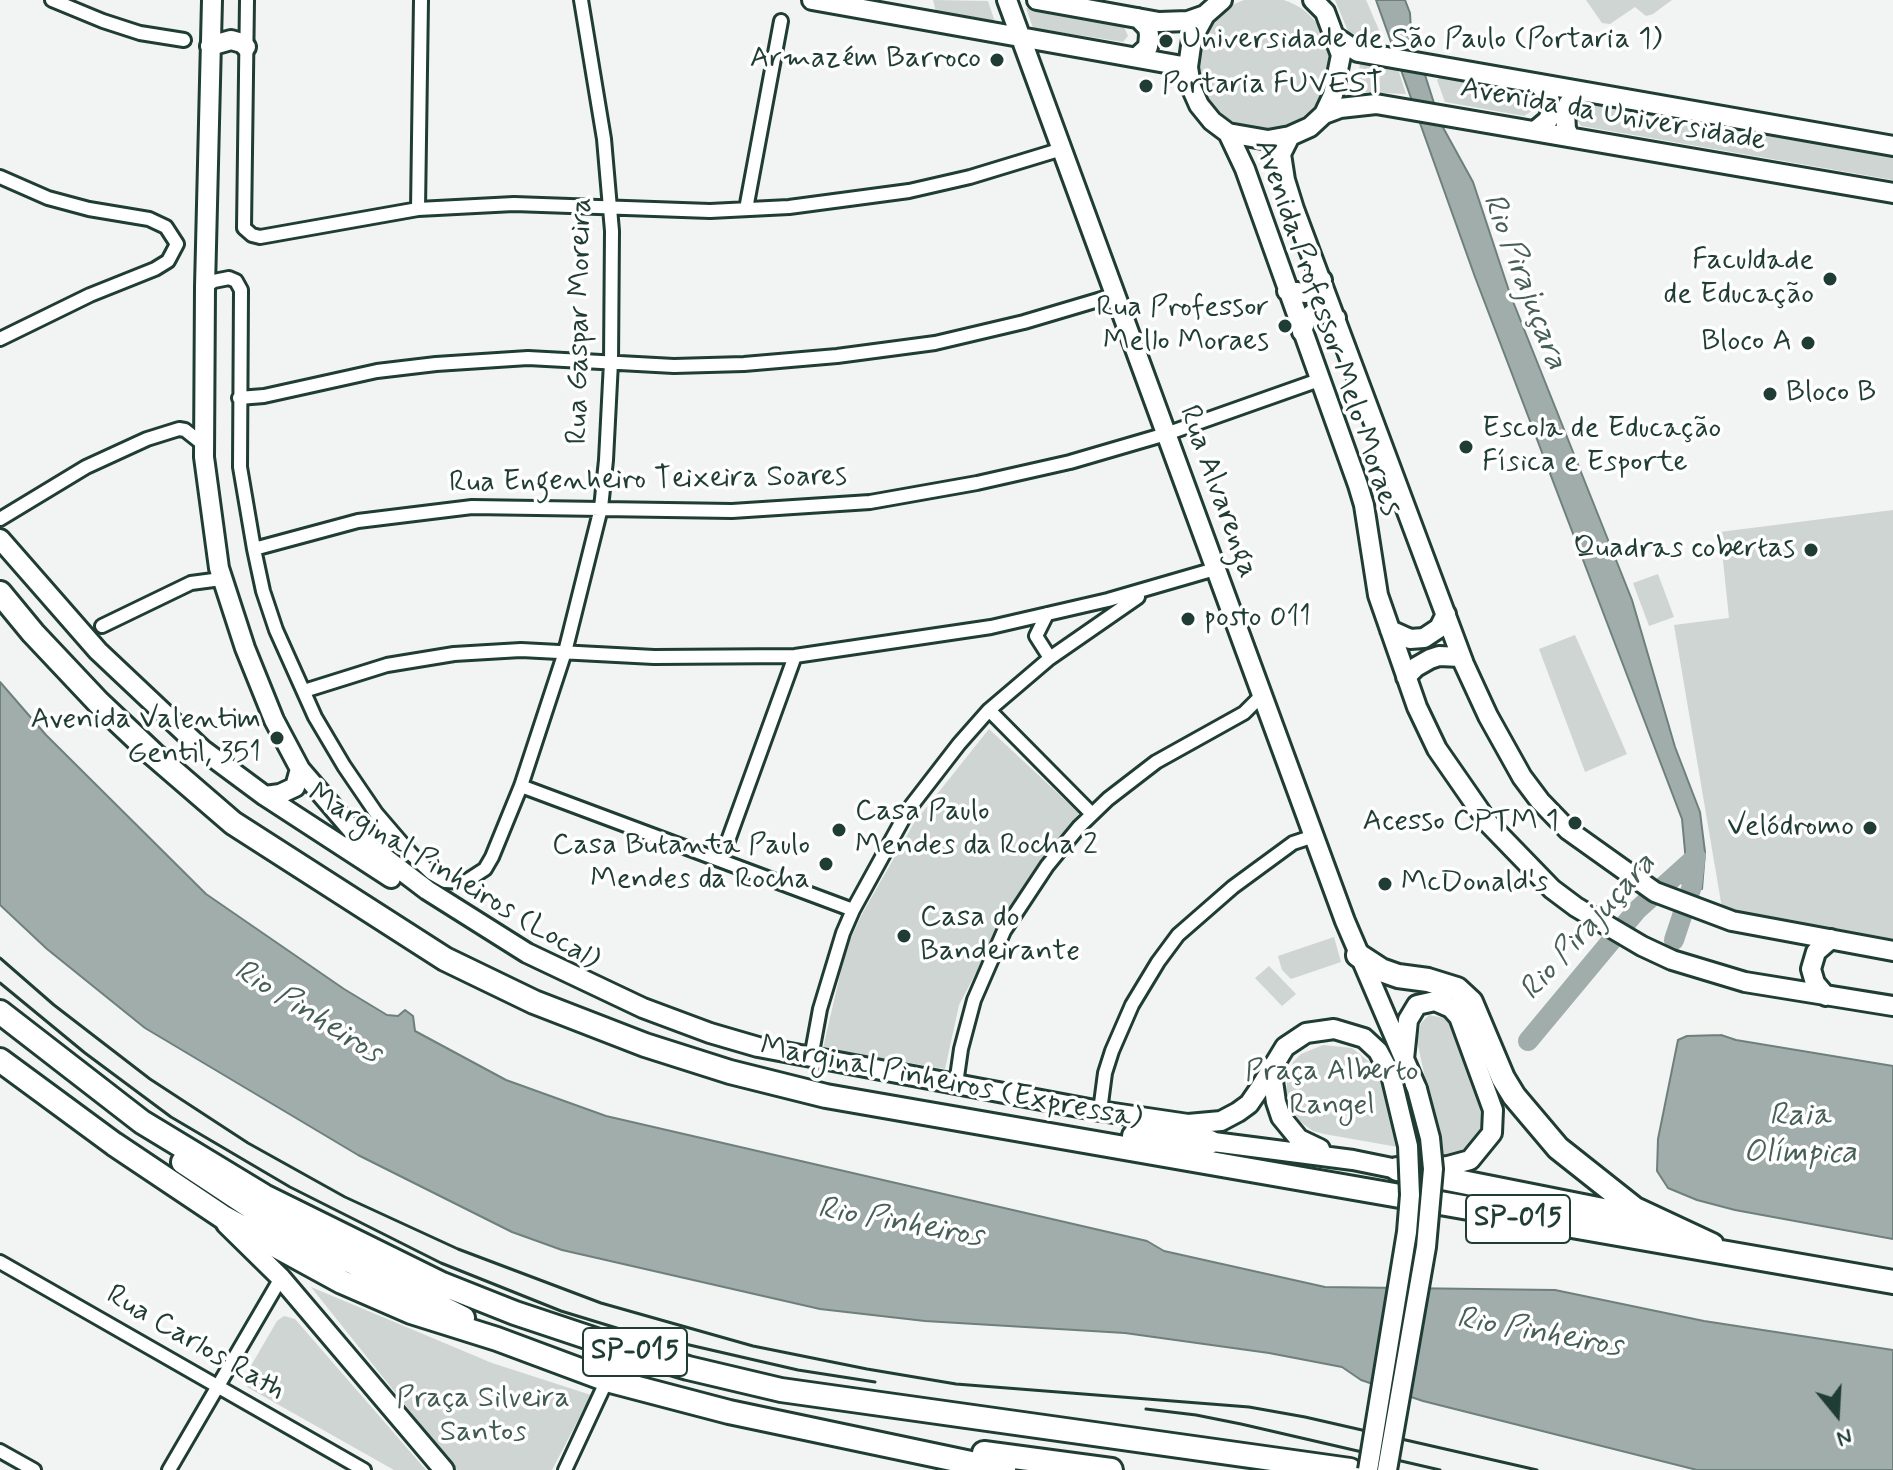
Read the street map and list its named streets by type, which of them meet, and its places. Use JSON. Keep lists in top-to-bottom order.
{
  "streets": {
    "highway": ["Marginal Pinheiros (Expressa)", "SP-015"],
    "main road": [
      "Avenida da Universidade",
      "Avenida Professor Melo Moraes",
      "Rua Alvarenga",
      "Marginal Pinheiros (Local)"
    ],
    "street": ["Rua Gaspar Moreira", "Rua Engenheiro Teixeira Soares", "Rua Carlos Rath"]
  },
  "crossings": [
    ["Avenida da Universidade", "Avenida Professor Melo Moraes"],
    ["Rua Gaspar Moreira", "Rua Engenheiro Teixeira Soares"],
    ["Avenida Professor Melo Moraes", "Rua Engenheiro Teixeira Soares"],
    ["Rua Engenheiro Teixeira Soares", "Rua Alvarenga"],
    ["Rua Alvarenga", "Marginal Pinheiros (Local)"]
  ],
  "water": ["Rio Pirajuçara", "Rio Pinheiros", "Raia Olímpica"],
  "parks": ["Praça Alberto Rangel", "Praça Silveira Santos"],
  "places": [
    "Universidade de São Paulo (Portaria 1)",
    "Armazém Barroco",
    "Portaria FUVEST",
    "Faculdade de Educação",
    "Rua Professor Mello Moraes",
    "Bloco A",
    "Bloco B",
    "Escola de Educação Física e Esporte",
    "Quadras cobertas",
    "posto 011",
    "Avenida Valentim Gentil, 351",
    "Acesso CPTM 1",
    "Velódromo",
    "Casa Paulo Mendes da Rocha 2",
    "Casa Butanta Paulo Mendes da Rocha",
    "McDonald's",
    "Casa do Bandeirante"
  ],
  "north": "bottom"
}
